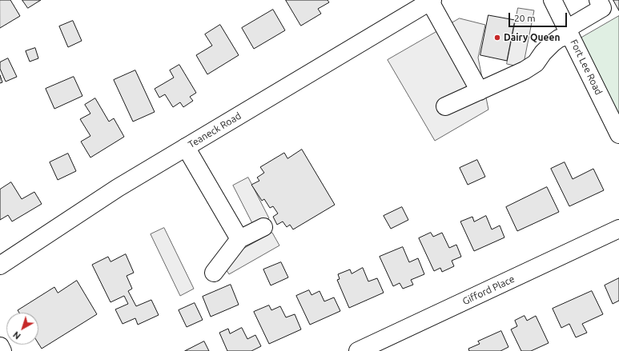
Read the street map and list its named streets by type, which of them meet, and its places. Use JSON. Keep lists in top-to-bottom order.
{
  "streets": {
    "main road": ["Fort Lee Road", "Teaneck Road", "Gifford Place"]
  },
  "places": ["Dairy Queen"],
  "scale_bar": "20 m",
  "north": "bottom left"
}
